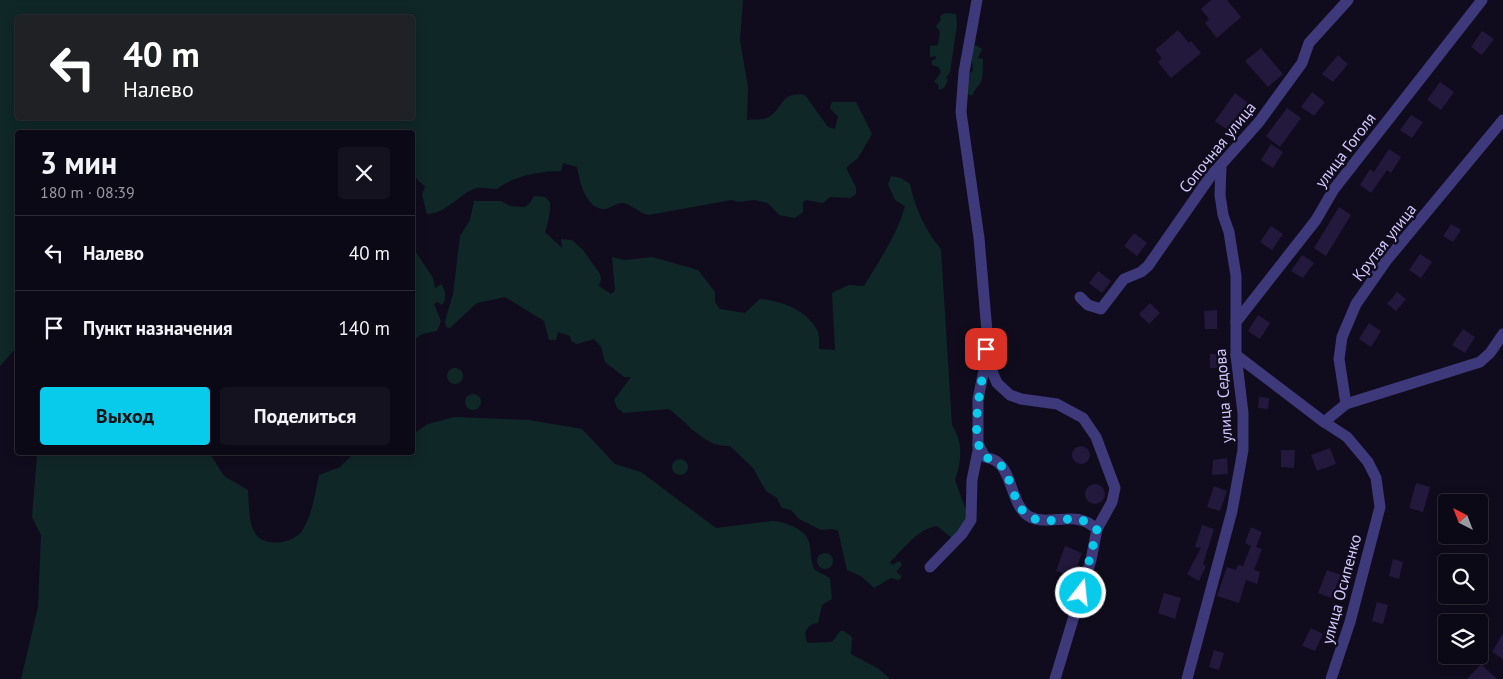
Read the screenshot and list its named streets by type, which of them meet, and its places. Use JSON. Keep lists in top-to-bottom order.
{
  "streets": {
    "street": [
      "Сопочная улица",
      "улица Гоголя",
      "Крутая улица",
      "улица Седова",
      "улица Осипенко"
    ]
  },
  "crossings": [
    ["Сопочная улица", "улица Седова"],
    ["улица Гоголя", "улица Седова"]
  ],
  "north": "top left",
  "page": {
    "turn": ["40 m", "Налево"],
    "heading": ["3 мин", "180 m · 08:39"],
    "list": [
      {
        "name": "Налево",
        "value": "40 m"
      },
      {
        "name": "Пункт назначения",
        "value": "140 m"
      }
    ],
    "buttons": ["Выход", "Поделиться"]
  }
}
